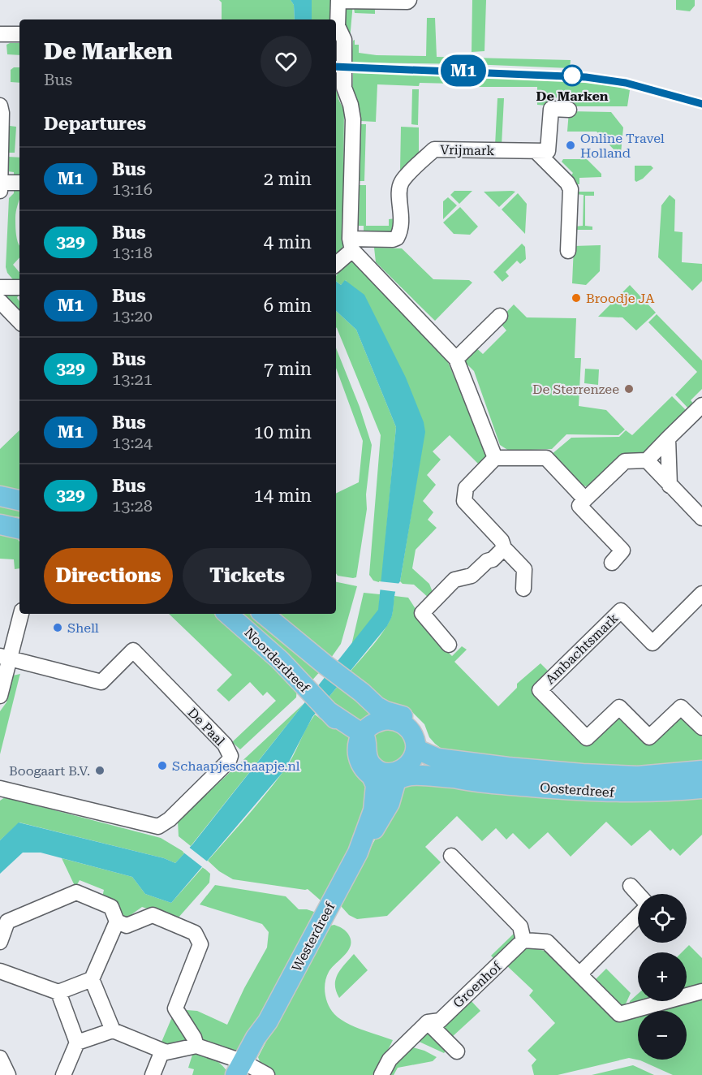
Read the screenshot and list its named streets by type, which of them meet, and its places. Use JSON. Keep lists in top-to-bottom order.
{
  "streets": {
    "main road": ["Noorderdreef", "Oosterdreef", "Westerdreef"],
    "street": [
      "Vrijmark",
      "Ambachtsmark",
      "De Paal",
      "Groenhof"
    ]
  },
  "crossings": [
    ["Noorderdreef", "Oosterdreef"],
    ["Noorderdreef", "Westerdreef"],
    ["Oosterdreef", "Westerdreef"]
  ],
  "places": [
    "De Marken",
    "Online Travel Holland",
    "Broodje JA",
    "De Sterrenzee",
    "Shell",
    "Schaapjeschaapje.nl",
    "Boogaart B.V."
  ],
  "lines": ["bus line M1"],
  "page": {
    "on_map": "M1",
    "heading": [
      ["De Marken", "Bus"],
      "Departures"
    ],
    "list": [
      {
        "mark": "M1",
        "name": "Bus",
        "note": "13:16",
        "value": "2 min"
      },
      {
        "mark": "329",
        "name": "Bus",
        "note": "13:18",
        "value": "4 min"
      },
      {
        "mark": "M1",
        "name": "Bus",
        "note": "13:20",
        "value": "6 min"
      },
      {
        "mark": "329",
        "name": "Bus",
        "note": "13:21",
        "value": "7 min"
      },
      {
        "mark": "M1",
        "name": "Bus",
        "note": "13:24",
        "value": "10 min"
      },
      {
        "mark": "329",
        "name": "Bus",
        "note": "13:28",
        "value": "14 min"
      }
    ],
    "buttons": ["Directions", "Tickets"],
    "map_buttons": ["+", "−"]
  }
}
